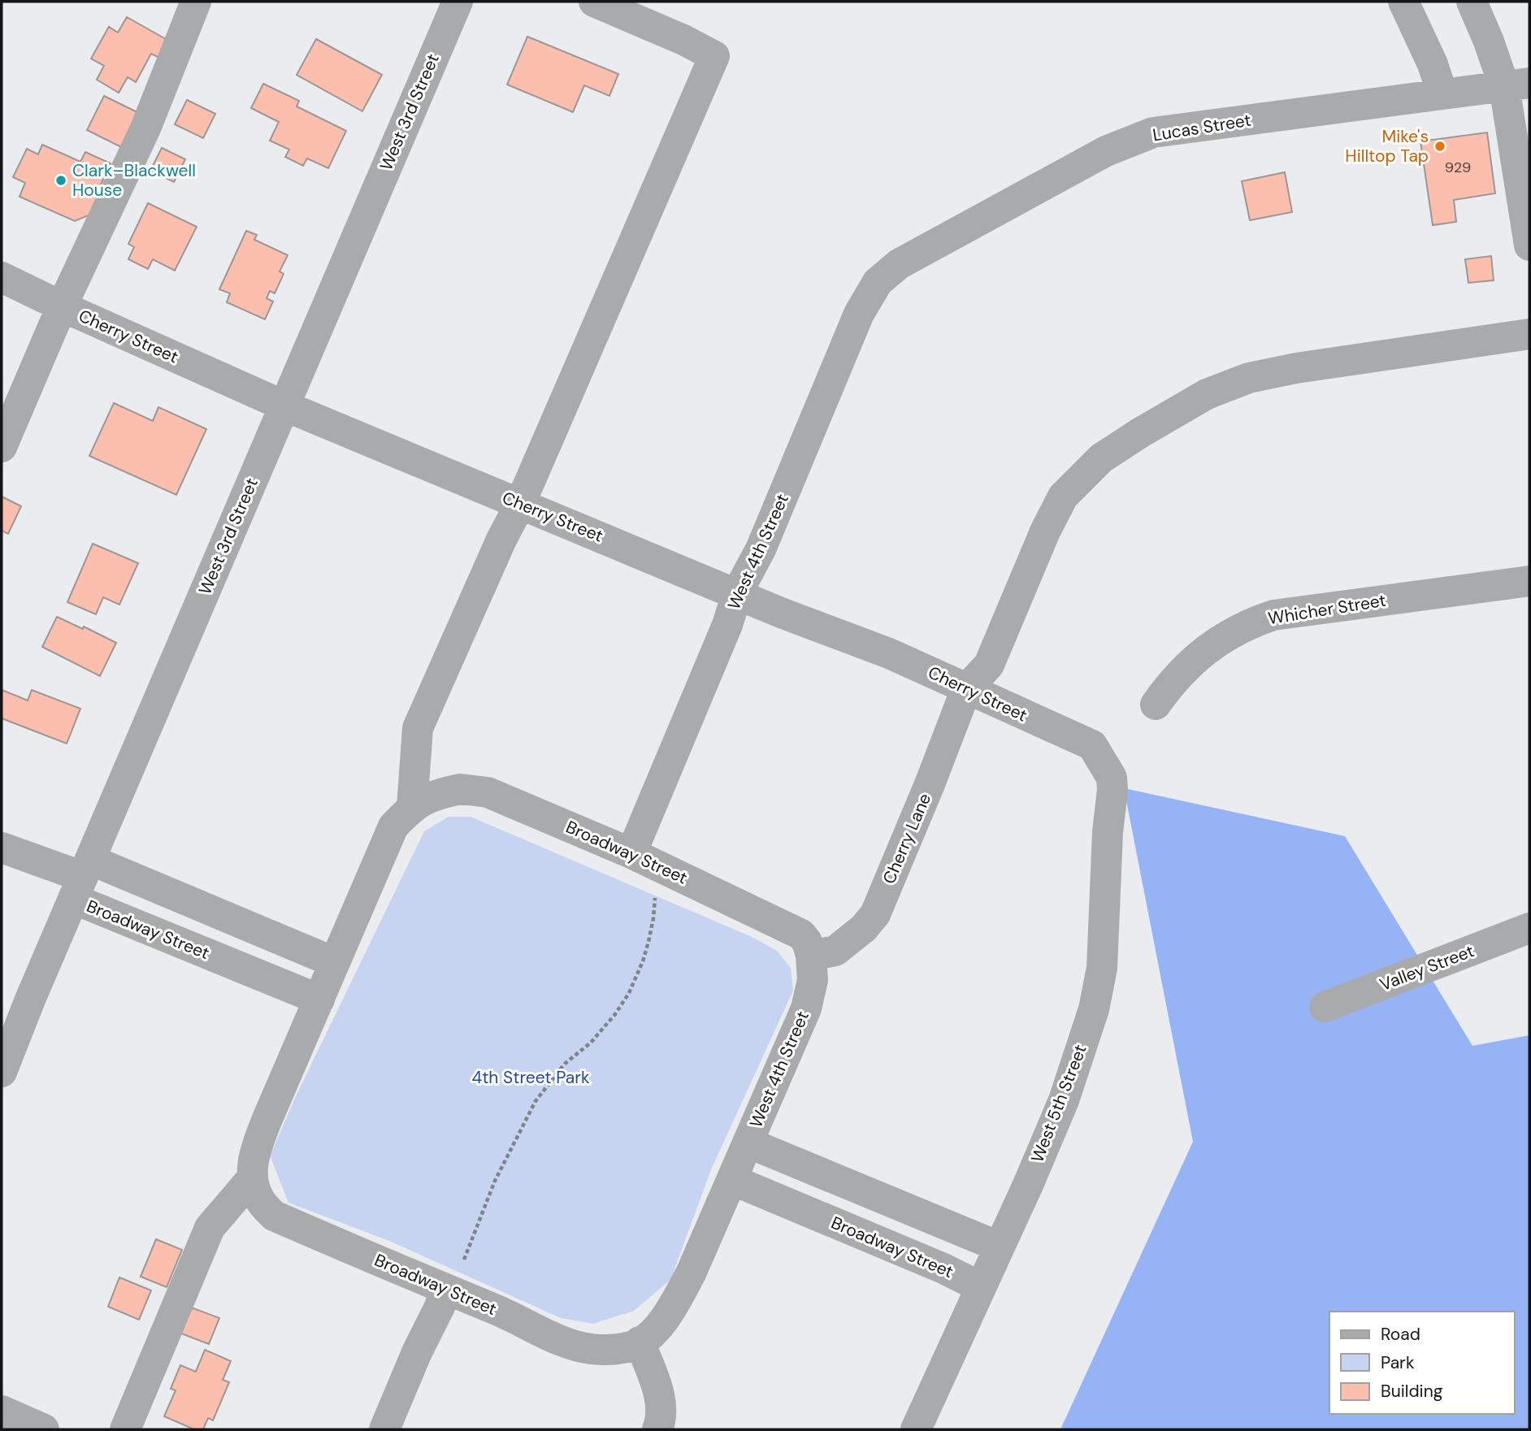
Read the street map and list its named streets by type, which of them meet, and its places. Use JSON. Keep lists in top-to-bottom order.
{
  "streets": {
    "street": [
      "West 3rd Street",
      "Lucas Street",
      "Cherry Street",
      "West 4th Street",
      "Whicher Street",
      "Cherry Lane",
      "Broadway Street",
      "Valley Street",
      "West 5th Street"
    ]
  },
  "crossings": [
    ["West 3rd Street", "Cherry Street"],
    ["West 3rd Street", "Broadway Street"],
    ["Lucas Street", "West 4th Street"],
    ["Cherry Street", "West 4th Street"],
    ["Cherry Street", "Cherry Lane"],
    ["Cherry Street", "West 5th Street"],
    ["West 4th Street", "Cherry Lane"],
    ["West 4th Street", "Broadway Street"],
    ["Cherry Lane", "Broadway Street"],
    ["Broadway Street", "West 5th Street"]
  ],
  "parks": ["4th Street Park"],
  "places": ["Mike's Hilltop Tap", "Clark–Blackwell House"],
  "house_numbers": ["929"],
  "legend": ["Road", "Park", "Building"]
}
